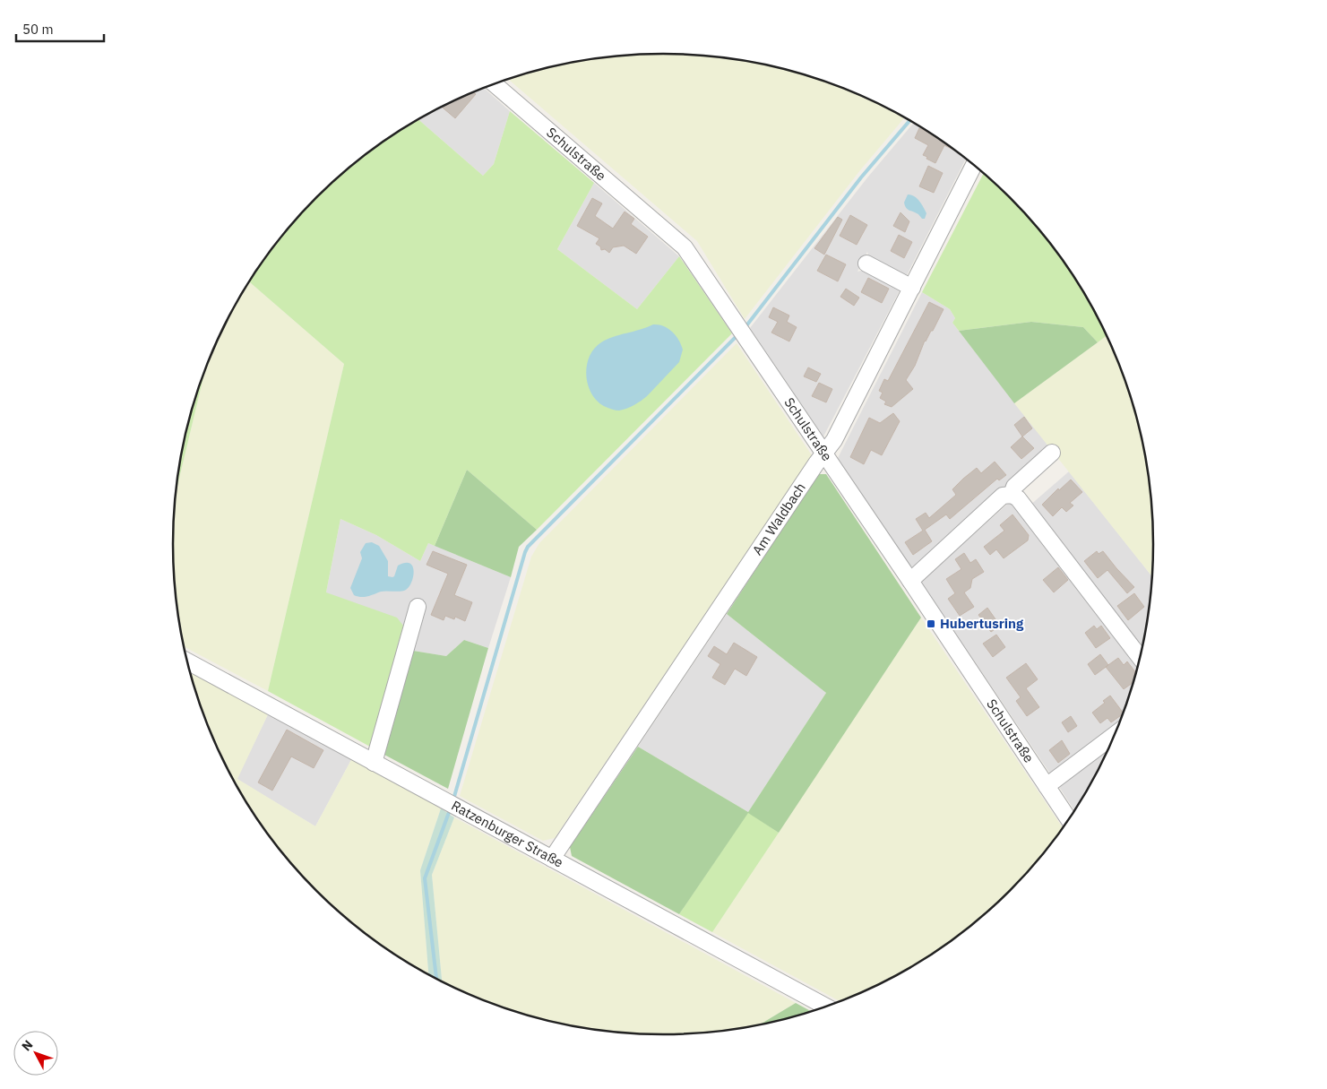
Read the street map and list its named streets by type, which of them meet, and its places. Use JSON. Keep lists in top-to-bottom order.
{
  "streets": {
    "street": ["Schulstraße", "Am Waldbach", "Ratzenburger Straße"]
  },
  "crossings": [
    ["Schulstraße", "Am Waldbach"],
    ["Am Waldbach", "Ratzenburger Straße"]
  ],
  "places": {
    "transit": ["Hubertusring"]
  },
  "scale_bar": "50 m",
  "north": "top left"
}
